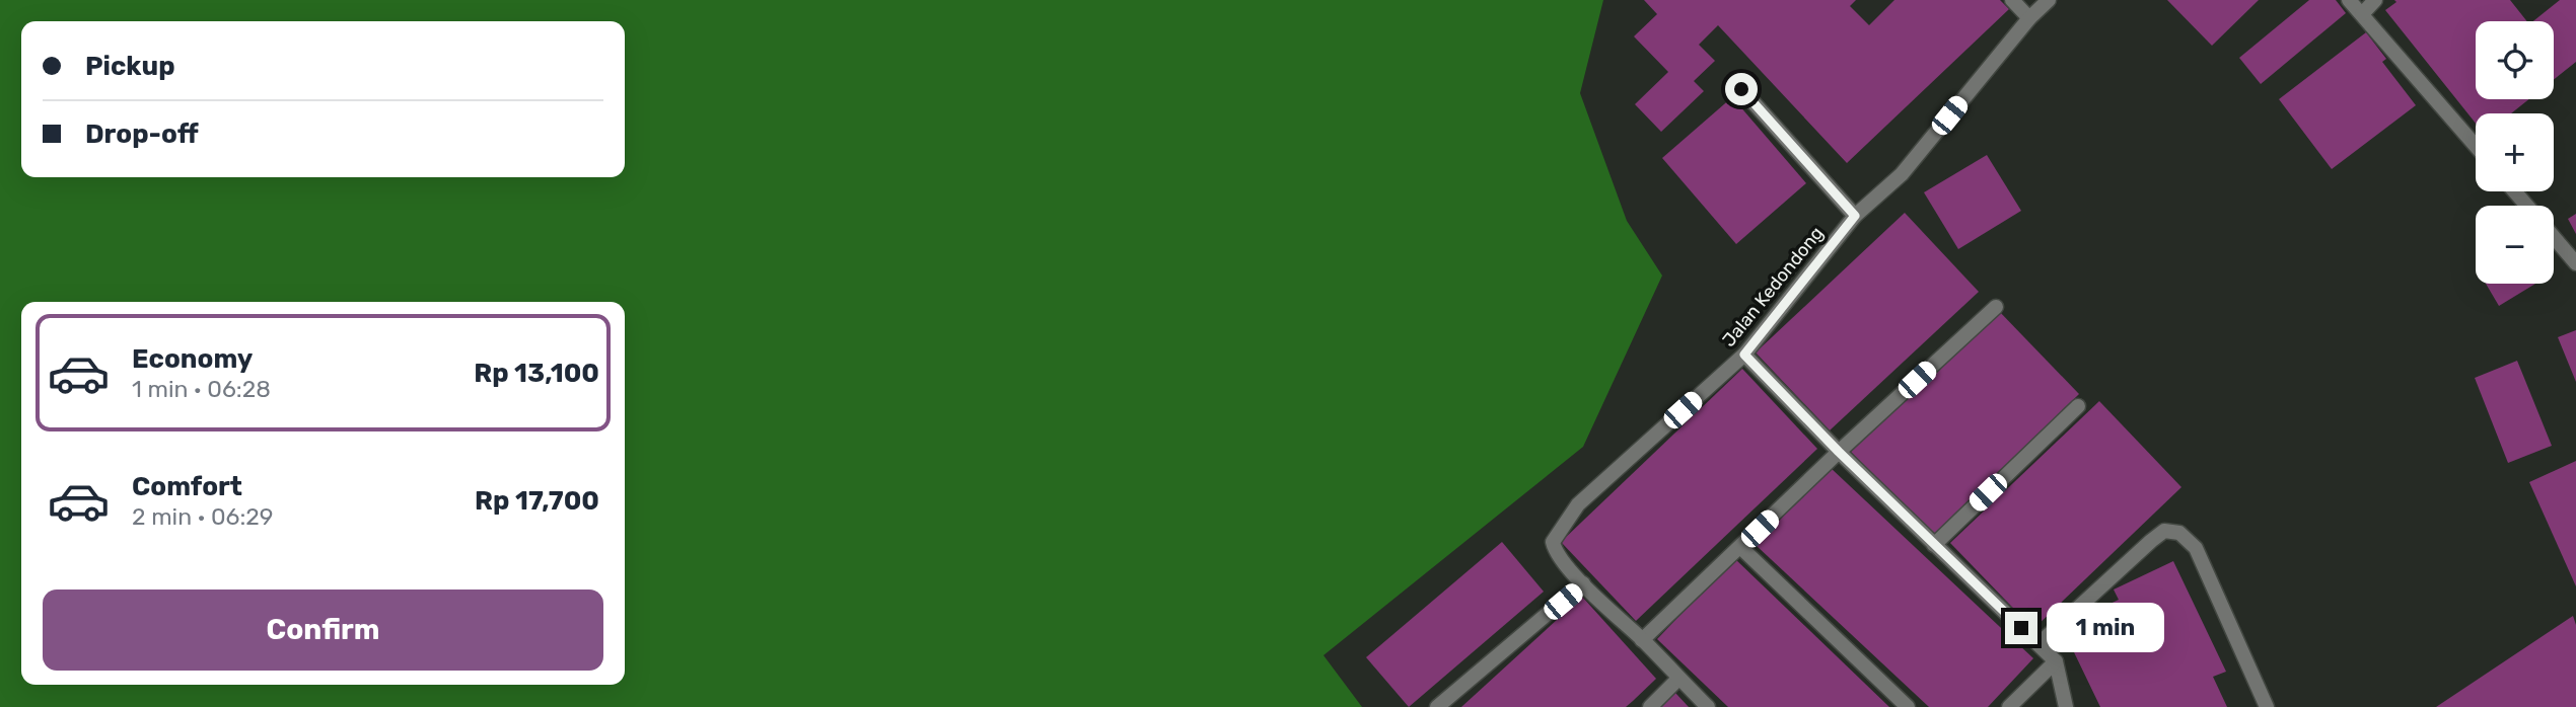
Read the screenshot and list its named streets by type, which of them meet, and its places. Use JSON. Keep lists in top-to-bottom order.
{
  "streets": {
    "street": ["Jalan Kedondong"]
  },
  "page": {
    "map_buttons": ["+", "−"],
    "banner": ["Pickup", "Drop-off"],
    "list": [
      {
        "name": "Economy",
        "note": "1 min · 06:28",
        "value": "Rp 13,100"
      },
      {
        "name": "Comfort",
        "note": "2 min · 06:29",
        "value": "Rp 17,700"
      }
    ],
    "buttons": "Confirm",
    "bubble": "1 min"
  }
}
